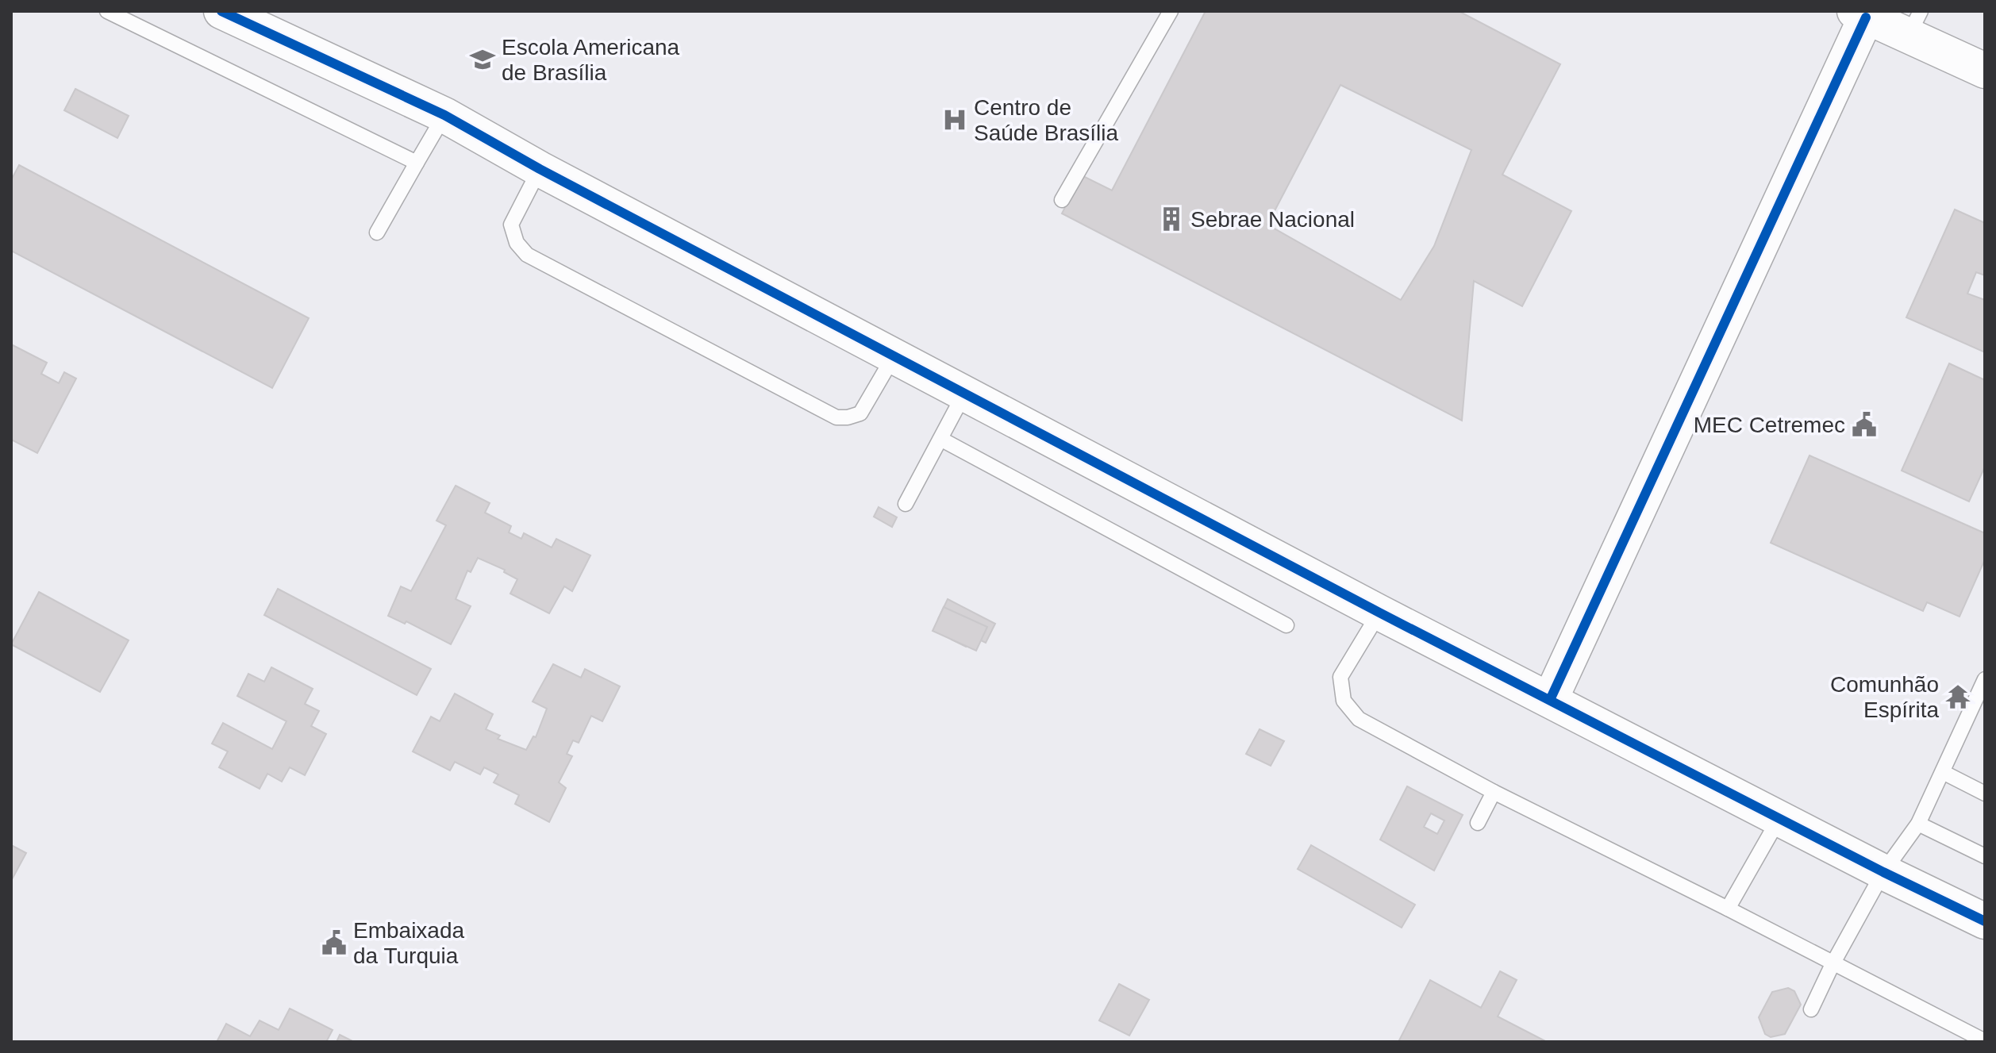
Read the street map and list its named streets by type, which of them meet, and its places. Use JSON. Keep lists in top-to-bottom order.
{
  "places": {
    "school or university": ["Escola Americana de Brasília"],
    "hospital": ["Centro de Saúde Brasília"],
    "building": ["Sebrae Nacional"],
    "public building": ["MEC Cetremec", "Embaixada da Turquia"],
    "temple": ["Comunhão Espírita"]
  }
}
